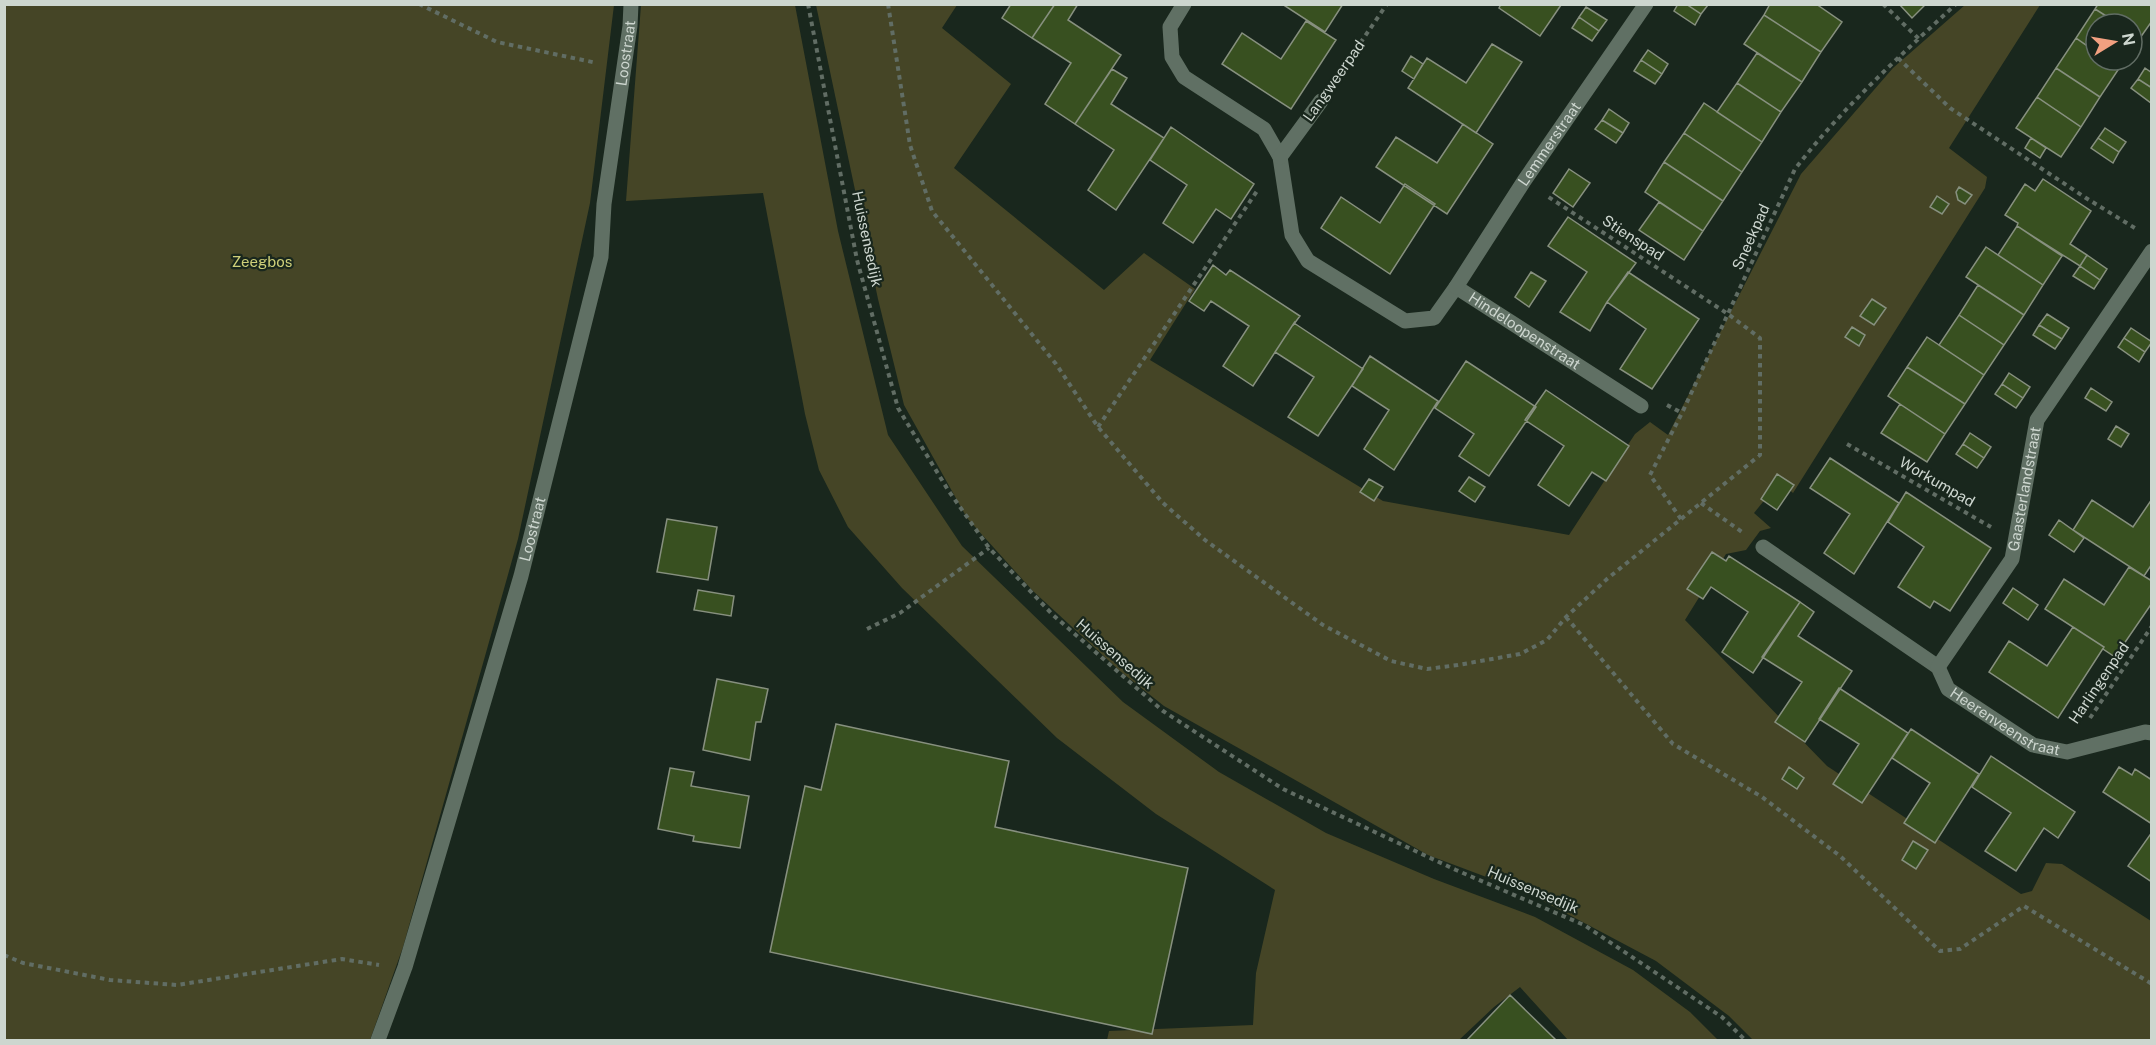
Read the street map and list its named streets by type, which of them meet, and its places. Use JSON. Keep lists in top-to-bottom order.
{
  "streets": {
    "street": [
      "Loostraat",
      "Langweerpad",
      "Lemmerstraat",
      "Hindeloopenstraat",
      "Gaasterlandstraat",
      "Heerenveenstraat"
    ],
    "path": [
      "Sneekpad",
      "Stienspad",
      "Huissensedijk",
      "Workumpad",
      "Harlingenpad"
    ]
  },
  "crossings": [
    ["Langweerpad", "Hindeloopenstraat"],
    ["Lemmerstraat", "Stienspad"],
    ["Lemmerstraat", "Hindeloopenstraat"],
    ["Sneekpad", "Stienspad"],
    ["Workumpad", "Gaasterlandstraat"],
    ["Gaasterlandstraat", "Heerenveenstraat"],
    ["Harlingenpad", "Heerenveenstraat"]
  ],
  "parks": ["Zeegbos"],
  "north": "right"
}
